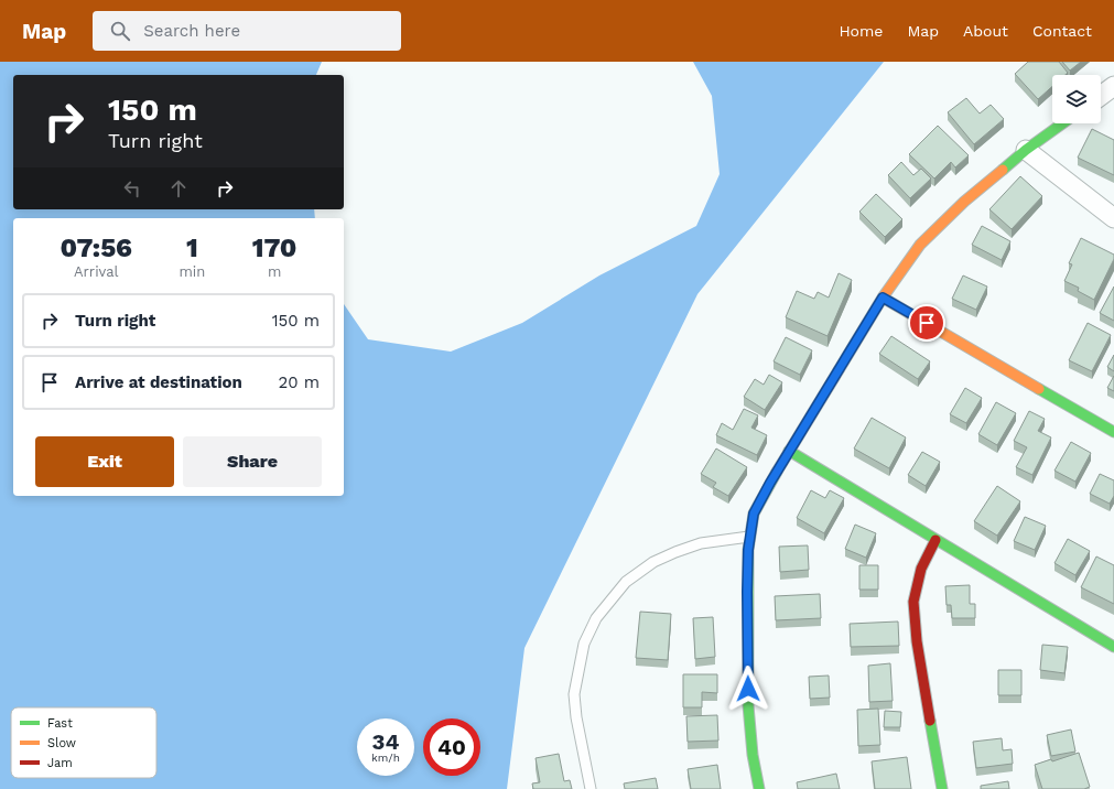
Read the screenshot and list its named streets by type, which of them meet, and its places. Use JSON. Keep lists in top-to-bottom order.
{
  "legend": ["Fast", "Slow", "Jam"],
  "page": {
    "header": "Map",
    "search": "Search here",
    "nav": [
      "Home",
      "Map",
      "About",
      "Contact"
    ],
    "turn": ["150 m", "Turn right"],
    "eta": [
      "07:56",
      "Arrival",
      "1",
      "min",
      "170",
      "m"
    ],
    "list": [
      {
        "name": "Turn right",
        "value": "150 m"
      },
      {
        "name": "Arrive at destination",
        "value": "20 m"
      }
    ],
    "buttons": ["Exit", "Share"],
    "speed": "34 km/h",
    "limit": "40"
  }
}
